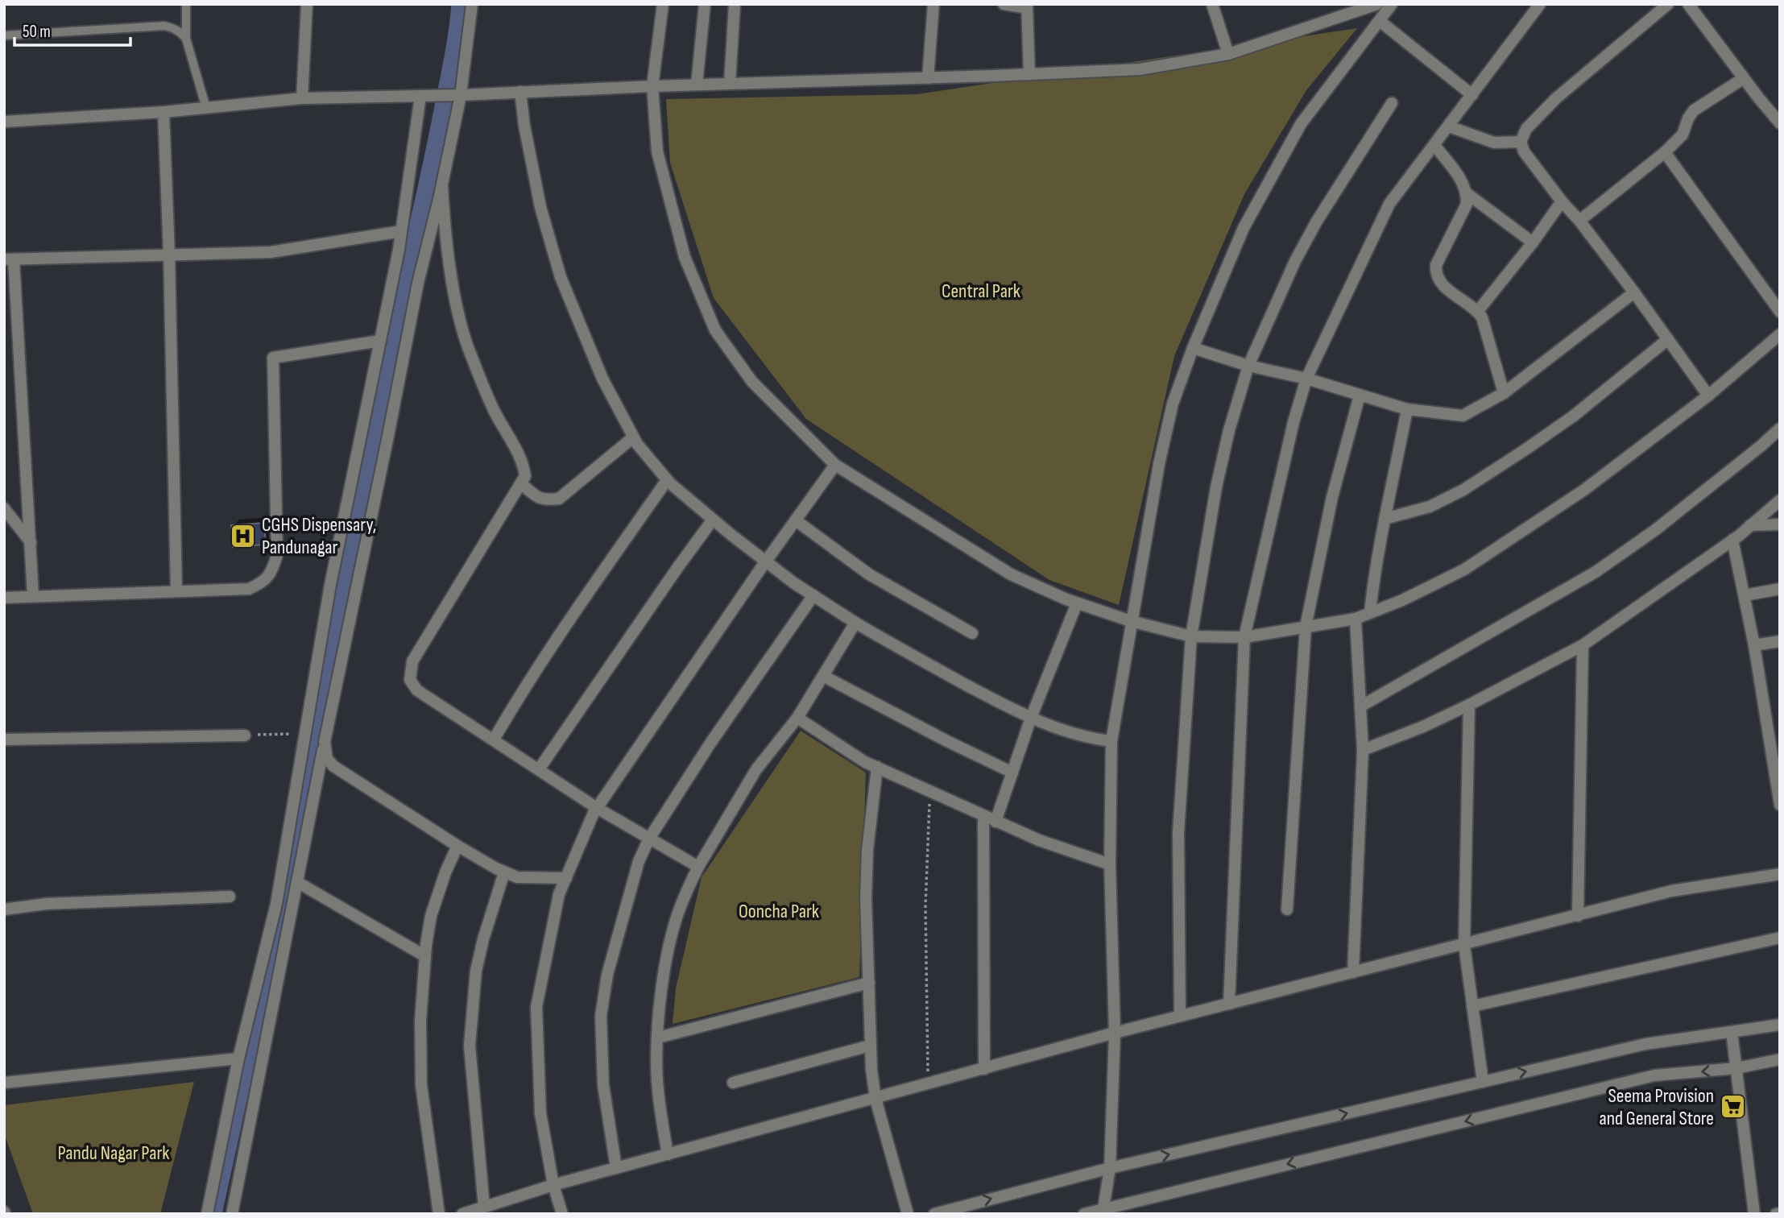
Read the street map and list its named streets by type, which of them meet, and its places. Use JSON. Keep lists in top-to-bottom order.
{
  "parks": ["Central Park", "Ooncha Park", "Pandu Nagar Park"],
  "places": {
    "hospital": ["CGHS Dispensary, Pandunagar"],
    "supermarket": ["Seema Provision and General Store"]
  },
  "scale_bar": "50 m"
}
